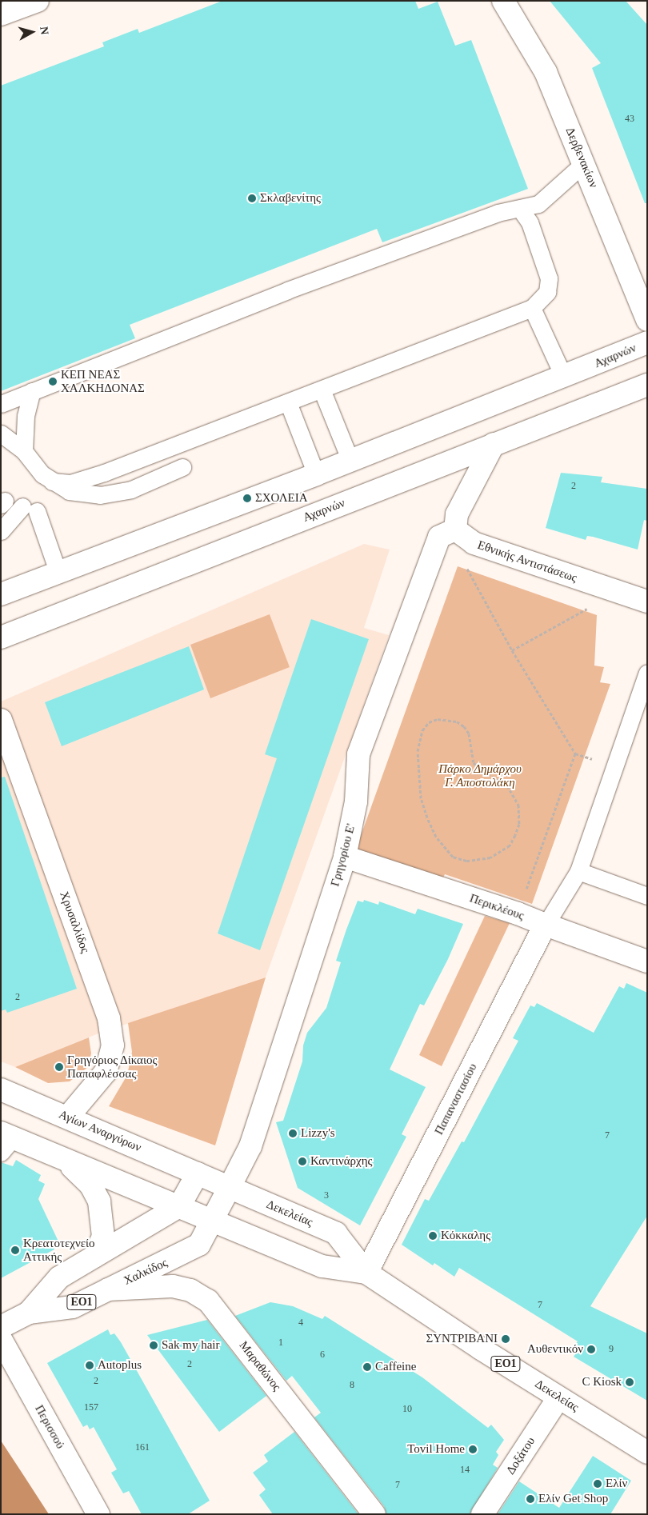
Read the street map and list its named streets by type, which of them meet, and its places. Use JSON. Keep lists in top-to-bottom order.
{
  "streets": {
    "street": [
      "Δερβενακίων",
      "Αχαρνών",
      "Εθνικής Αντιστάσεως",
      "Γρηγορίου Ε'",
      "Περικλέους",
      "Χρυσαλλίδος",
      "Παπαναστασίου",
      "Αγίων Αναργύρων",
      "Δεκελείας",
      "Χαλκίδος",
      "ΕΟ1",
      "Μαραθώνος",
      "Περισσού",
      "Δοξάτου"
    ]
  },
  "crossings": [
    ["Εθνικής Αντιστάσεως", "Γρηγορίου Ε'"],
    ["Γρηγορίου Ε'", "Περικλέους"],
    ["Γρηγορίου Ε'", "Δεκελείας"],
    ["Γρηγορίου Ε'", "Χαλκίδος"],
    ["Περικλέους", "Παπαναστασίου"],
    ["Χρυσαλλίδος", "Αγίων Αναργύρων"],
    ["Παπαναστασίου", "Δεκελείας"],
    ["Αγίων Αναργύρων", "Δεκελείας"],
    ["Αγίων Αναργύρων", "Χαλκίδος"],
    ["Δεκελείας", "Χαλκίδος"],
    ["Δεκελείας", "ΕΟ1"],
    ["Δεκελείας", "Δοξάτου"],
    ["Χαλκίδος", "ΕΟ1"],
    ["Χαλκίδος", "Μαραθώνος"]
  ],
  "parks": ["Πάρκο Δημάρχου Γ. Αποστολάκη"],
  "places": [
    "Σκλαβενίτης",
    "ΚΕΠ ΝΕΑΣ ΧΑΛΚΗΔΟΝΑΣ",
    "ΣΧΟΛΕΙΑ",
    "Γρηγόριος Δίκαιος Παπαφλέσσας",
    "Lizzy's",
    "Καντινάρχης",
    "Κόκκαλης",
    "Κρεατοτεχνείο Αττικής",
    "ΣΥΝΤΡΙΒΑΝΙ",
    "Sak my hair",
    "Αυθεντικόν",
    "Autoplus",
    "Caffeine",
    "C Kiosk",
    "Tovil Home",
    "Ελίν",
    "Ελίν Get Shop"
  ],
  "house_numbers": [
    "43",
    "2",
    "2",
    "7",
    "3",
    "7",
    "4",
    "1",
    "9",
    "6",
    "2",
    "2",
    "8",
    "157",
    "10",
    "161",
    "14",
    "7"
  ],
  "north": "right"
}
